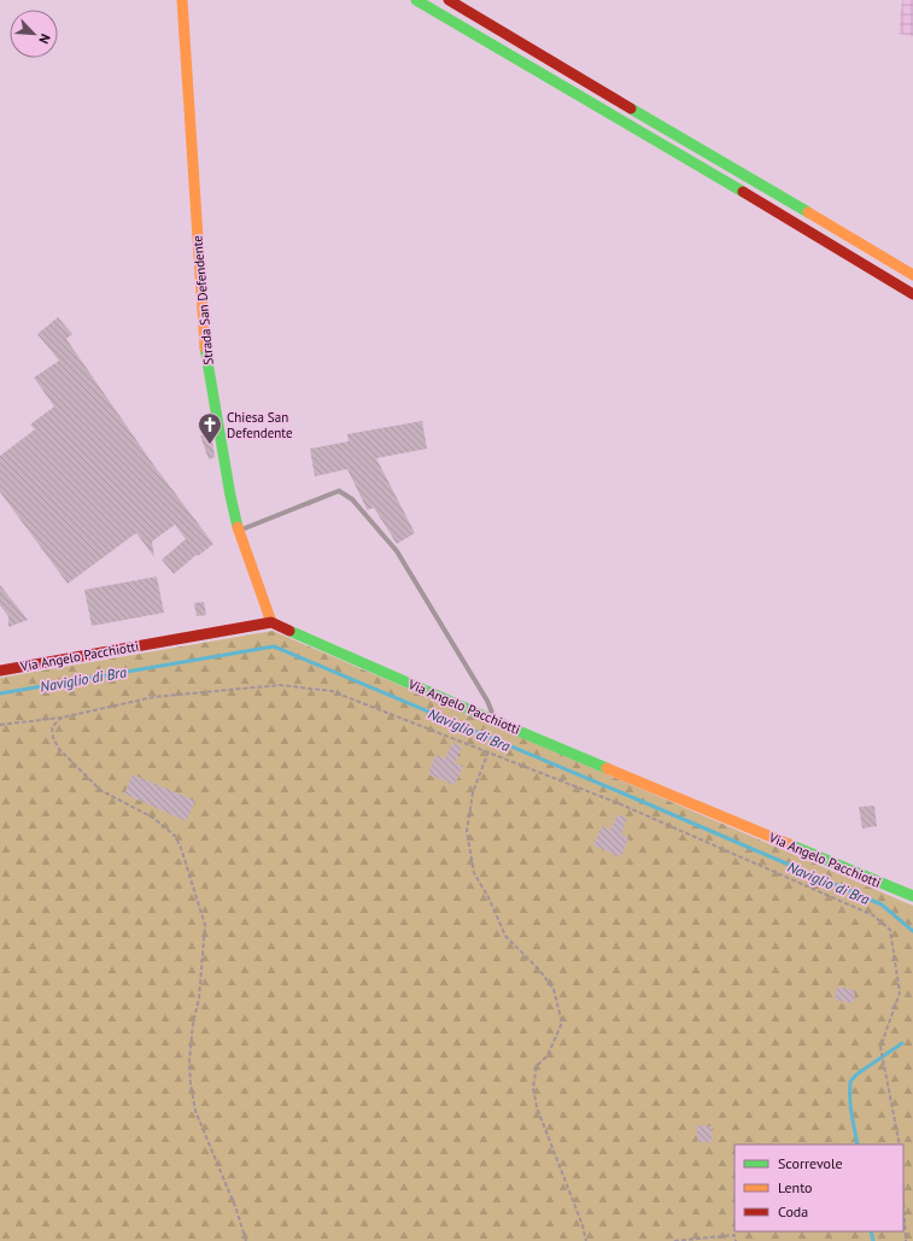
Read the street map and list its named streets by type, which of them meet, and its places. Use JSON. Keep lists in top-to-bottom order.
{
  "streets": {
    "main road": ["Strada San Defendente", "Via Angelo Pacchiotti"]
  },
  "crossings": [
    ["Strada San Defendente", "Via Angelo Pacchiotti"]
  ],
  "water": ["Naviglio di Bra"],
  "places": {
    "church": ["Chiesa San Defendente"]
  },
  "legend": ["Scorrevole", "Lento", "Coda"],
  "north": "bottom right"
}
